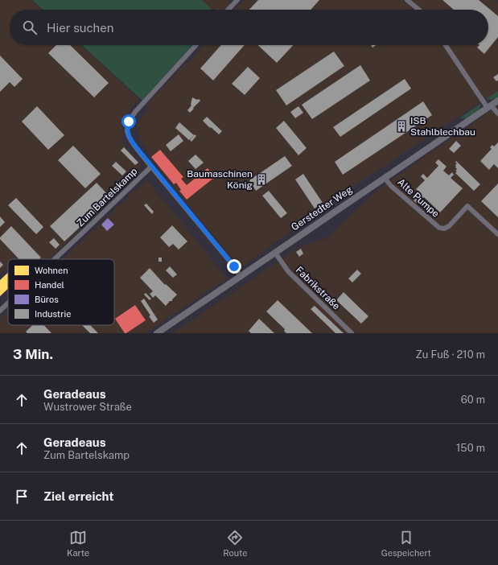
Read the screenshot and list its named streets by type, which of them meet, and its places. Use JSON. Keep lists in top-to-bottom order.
{
  "streets": {
    "street": [
      "Zum Bartelskamp",
      "Alte Pumpe",
      "Gerstedter Weg",
      "Fabrikstraße"
    ]
  },
  "crossings": [
    ["Zum Bartelskamp", "Gerstedter Weg"],
    ["Alte Pumpe", "Gerstedter Weg"],
    ["Gerstedter Weg", "Fabrikstraße"]
  ],
  "places": {
    "building": ["ISB Stahlblechbau", "Baumaschinen König"]
  },
  "legend": [
    "Wohnen",
    "Handel",
    "Büros",
    "Industrie"
  ],
  "page": {
    "search": "Hier suchen",
    "heading": ["3 Min.", "Zu Fuß · 210 m"],
    "list": [
      ["Geradeaus", "Wustrower Straße", "60 m"],
      ["Geradeaus", "Zum Bartelskamp", "150 m"],
      "Ziel erreicht"
    ],
    "nav": ["Karte", "Route", "Gespeichert"]
  }
}
